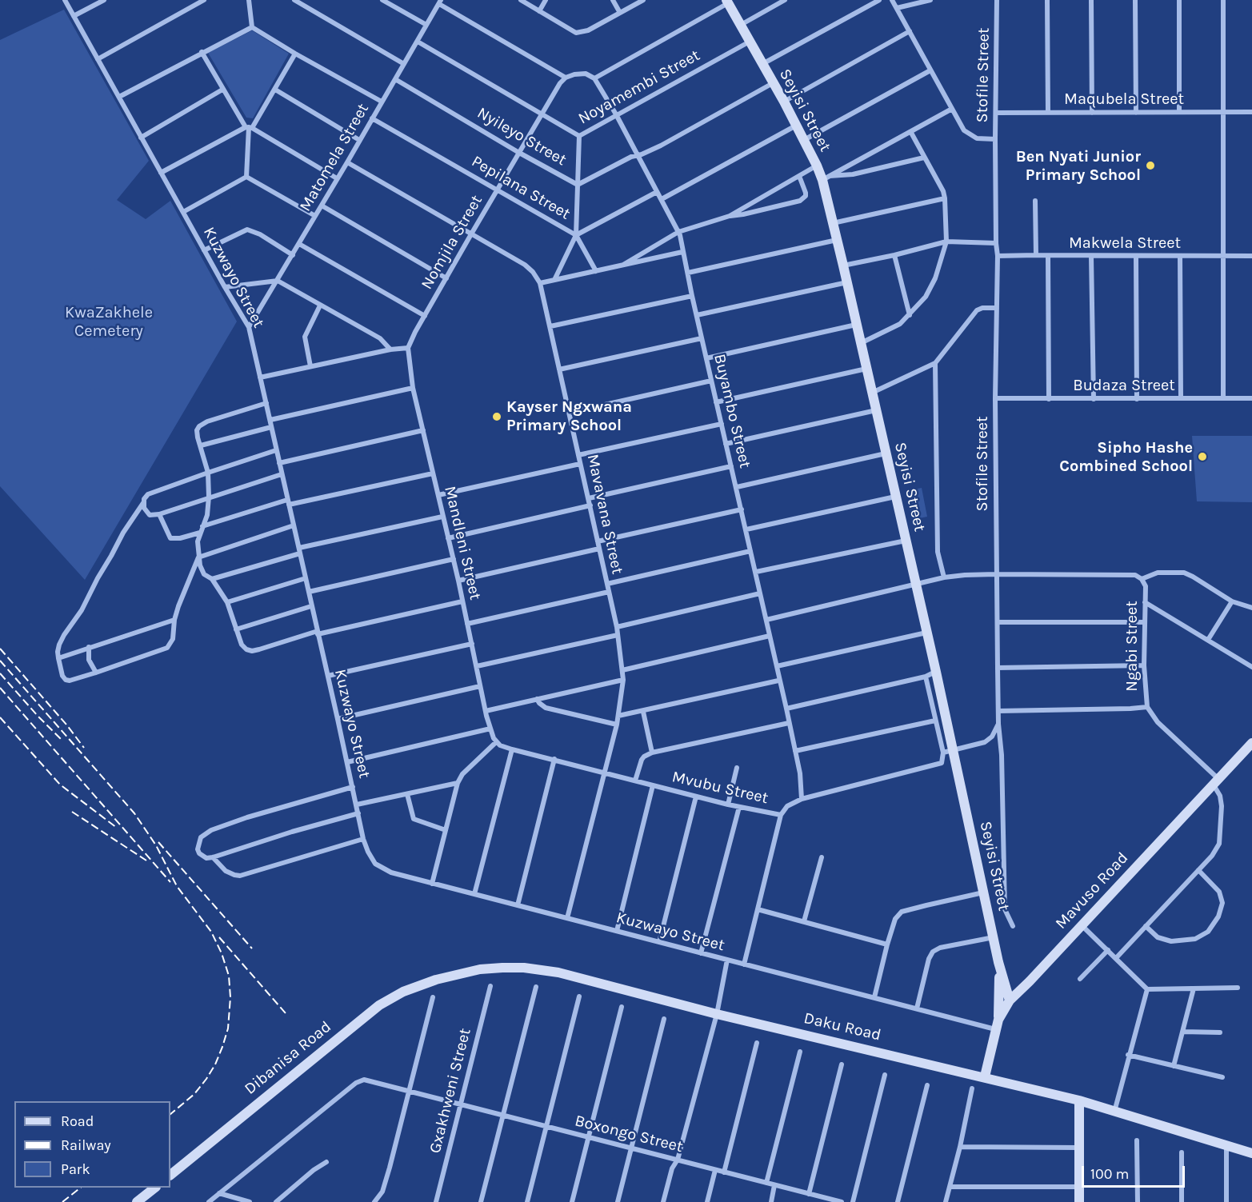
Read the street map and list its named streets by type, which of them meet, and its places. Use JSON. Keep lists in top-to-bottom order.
{
  "streets": {
    "street": [
      "Stofile Street",
      "Noyamembi Street",
      "Maqubela Street",
      "Seyisi Street",
      "Nyileyo Street",
      "Matomela Street",
      "Pepilana Street",
      "Nomjila Street",
      "Makwela Street",
      "Kuzwayo Street",
      "Budaza Street",
      "Buyambo Street",
      "Mavavana Street",
      "Mandleni Street",
      "Ngabi Street",
      "Mvubu Street",
      "Mavuso Road",
      "Daku Road",
      "Dibanisa Road",
      "Gxakhweni Street",
      "Boxongo Street"
    ]
  },
  "crossings": [
    ["Stofile Street", "Maqubela Street"],
    ["Stofile Street", "Makwela Street"],
    ["Stofile Street", "Budaza Street"],
    ["Stofile Street", "Ngabi Street"],
    ["Noyamembi Street", "Seyisi Street"],
    ["Noyamembi Street", "Matomela Street"],
    ["Noyamembi Street", "Nomjila Street"],
    ["Noyamembi Street", "Buyambo Street"],
    ["Seyisi Street", "Nyileyo Street"],
    ["Seyisi Street", "Mvubu Street"],
    ["Seyisi Street", "Mavuso Road"],
    ["Nyileyo Street", "Matomela Street"],
    ["Nyileyo Street", "Nomjila Street"],
    ["Nyileyo Street", "Buyambo Street"],
    ["Matomela Street", "Pepilana Street"],
    ["Matomela Street", "Kuzwayo Street"],
    ["Matomela Street", "Mavavana Street"],
    ["Pepilana Street", "Nomjila Street"],
    ["Pepilana Street", "Buyambo Street"],
    ["Nomjila Street", "Mavavana Street"],
    ["Nomjila Street", "Mandleni Street"],
    ["Kuzwayo Street", "Mavavana Street"],
    ["Kuzwayo Street", "Mavuso Road"],
    ["Buyambo Street", "Mvubu Street"],
    ["Mavavana Street", "Mvubu Street"],
    ["Mandleni Street", "Mvubu Street"],
    ["Ngabi Street", "Mavuso Road"],
    ["Mavuso Road", "Daku Road"],
    ["Daku Road", "Dibanisa Road"],
    ["Gxakhweni Street", "Boxongo Street"]
  ],
  "parks": ["KwaZakhele Cemetery"],
  "places": ["Ben Nyati Junior Primary School", "Kayser Ngxwana Primary School", "Sipho Hashe Combined School"],
  "legend": ["Road", "Railway", "Park"],
  "scale_bar": "100 m"
}
